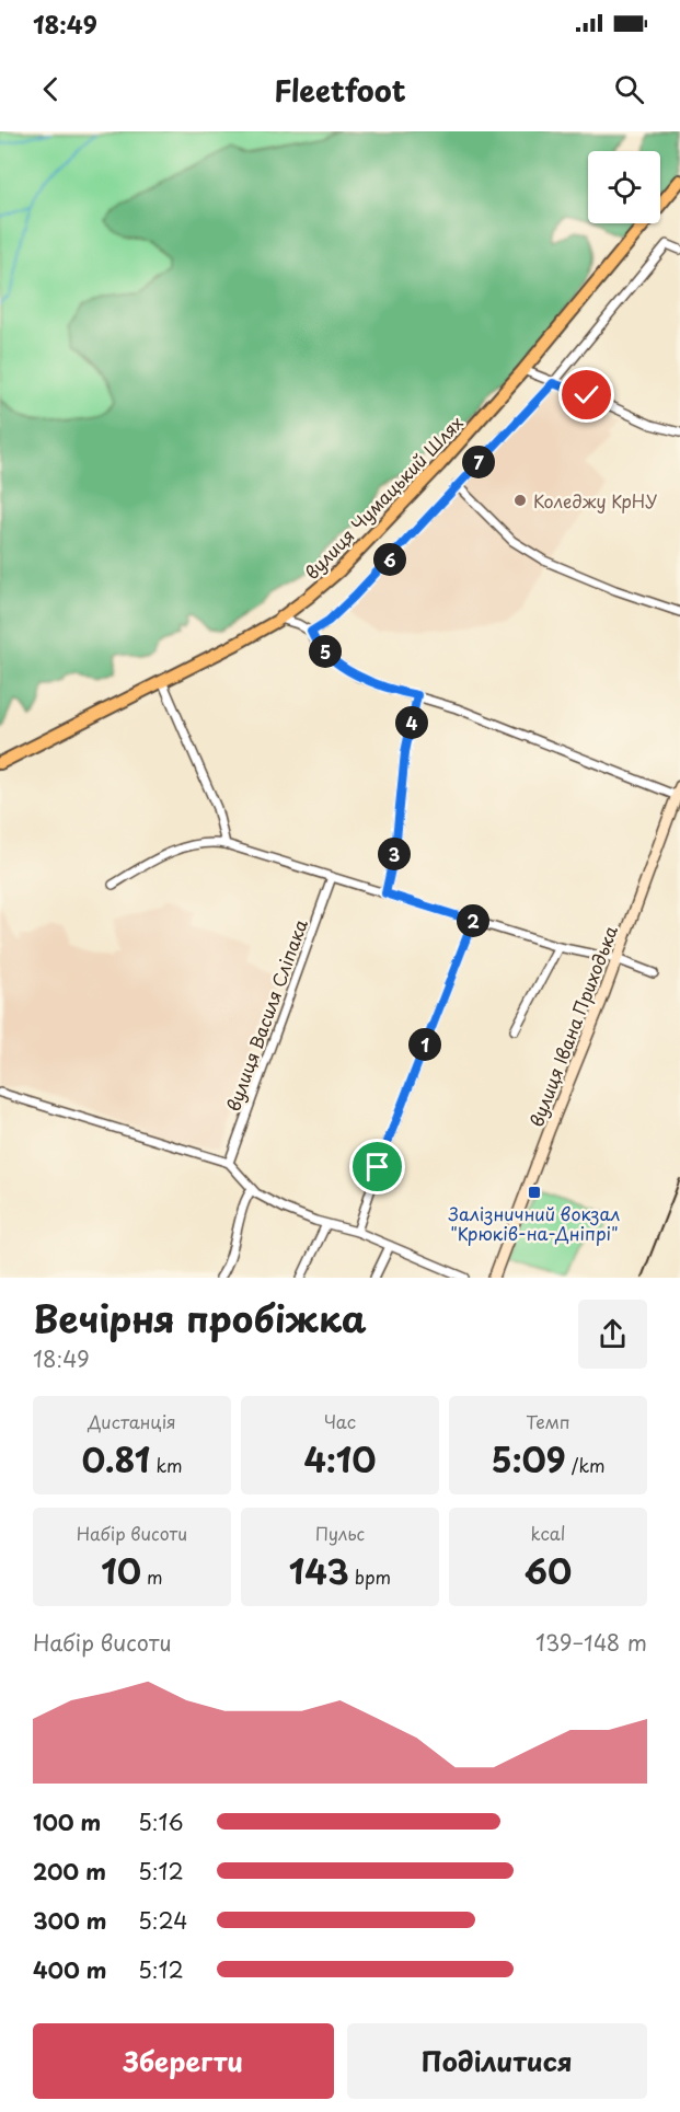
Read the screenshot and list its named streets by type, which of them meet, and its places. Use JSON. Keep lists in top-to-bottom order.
{
  "streets": {
    "highway": ["вулиця Чумацький Шлях"],
    "main road": ["вулиця Івана Приходька"],
    "street": ["вулиця Василя Сліпака"]
  },
  "places": {
    "other": ["Коледжу КрНУ"],
    "transit": ["Залізничний вокзал \"Крюкiв-на-Днiпрi\""]
  },
  "page": {
    "status": "18:49",
    "header": "Fleetfoot",
    "pins": [
      "7",
      "6",
      "5",
      "4",
      "3",
      "2",
      "1"
    ],
    "heading": ["Вечірня пробіжка", "18:49"],
    "stats": [
      ["Дистанція", "0.81 km"],
      ["Час", "4:10"],
      ["Темп", "5:09 /km"],
      ["Набір висоти", "10 m"],
      ["Пульс", "143 bpm"],
      ["kcal", "60"]
    ],
    "chart": ["Набір висоти", "139–148 m"],
    "list": [
      {
        "name": "100 m",
        "note": "5:16"
      },
      {
        "name": "200 m",
        "note": "5:12"
      },
      {
        "name": "300 m",
        "note": "5:24"
      },
      {
        "name": "400 m",
        "note": "5:12"
      }
    ],
    "buttons": ["Зберегти", "Поділитися"]
  }
}
